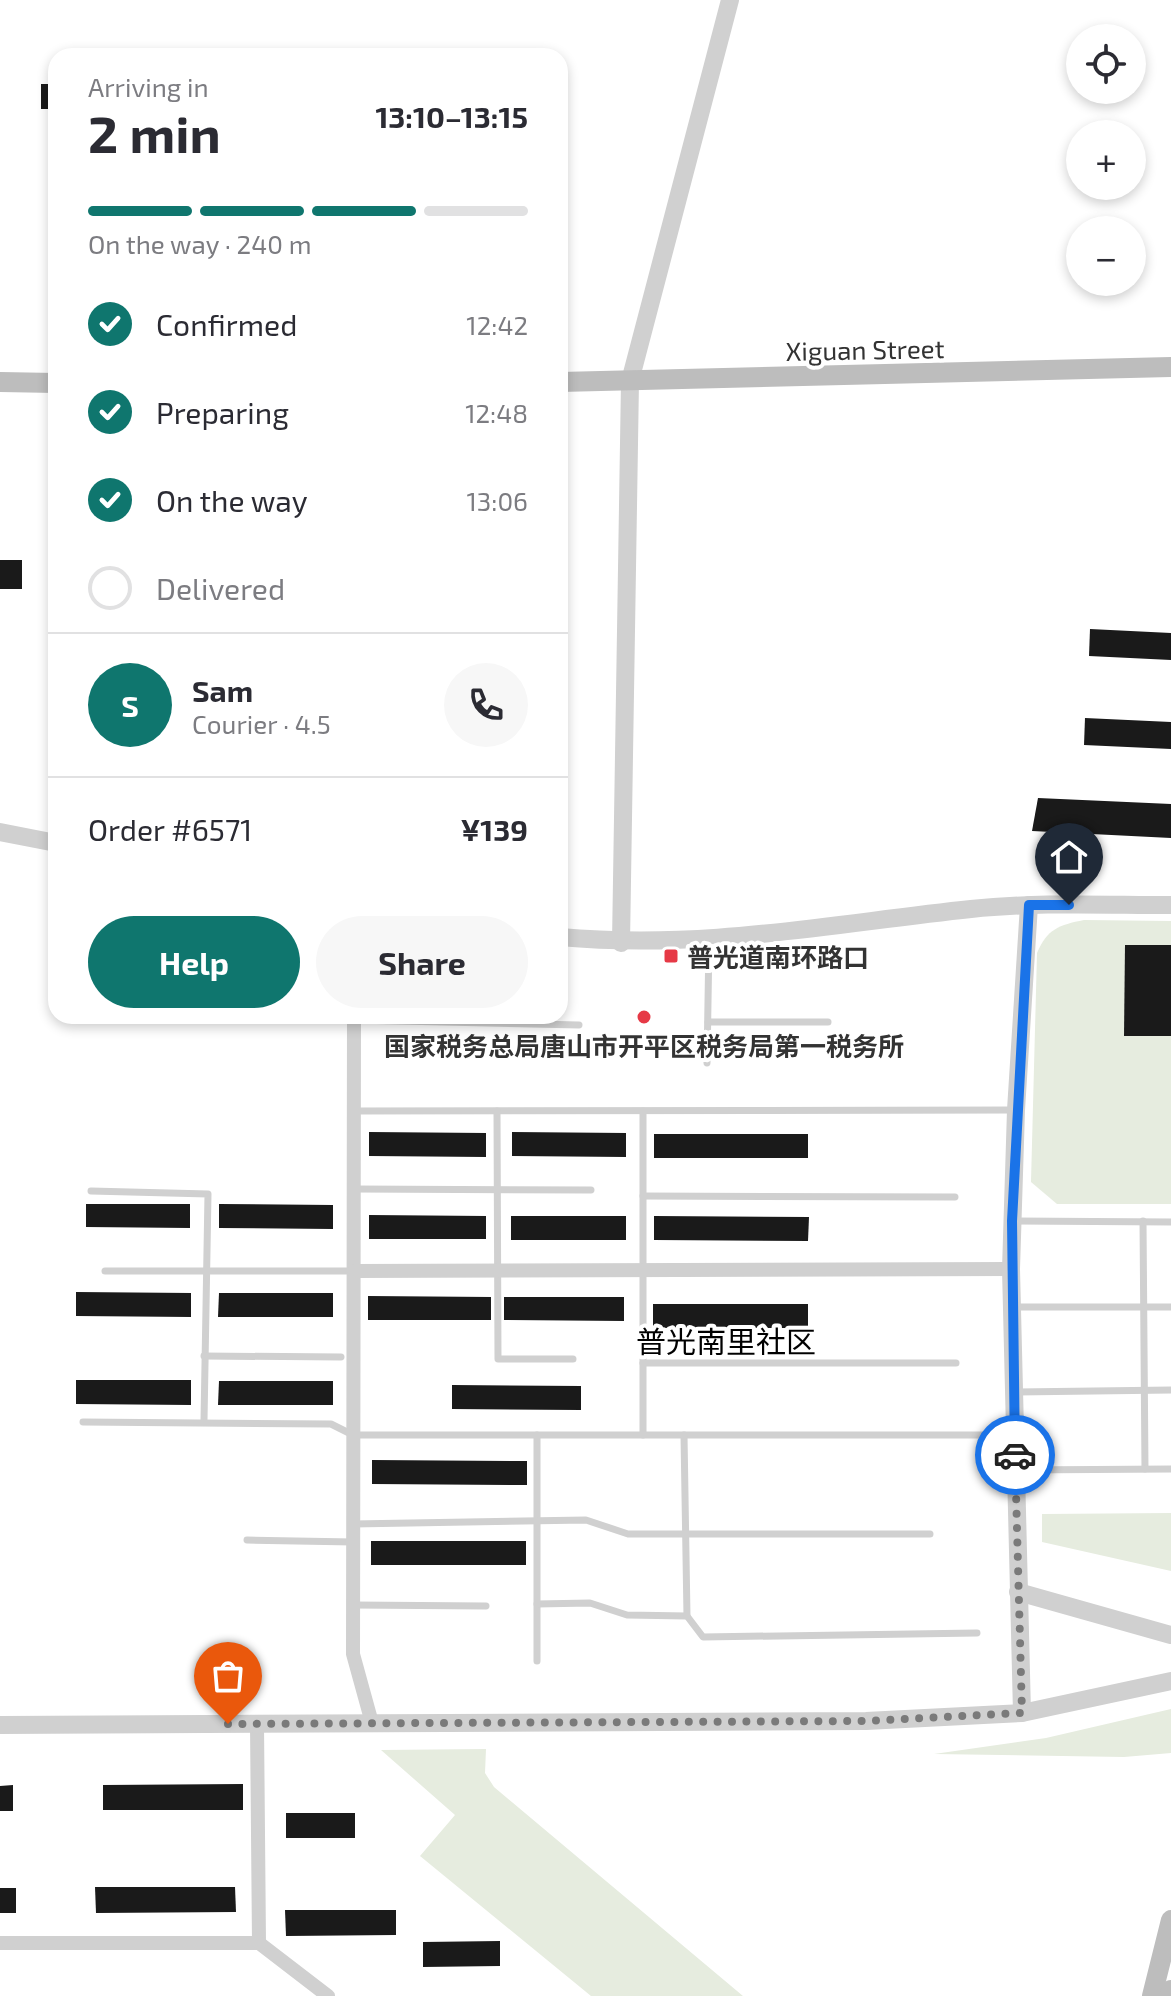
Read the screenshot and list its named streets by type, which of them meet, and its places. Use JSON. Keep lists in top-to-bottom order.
{
  "streets": {
    "main road": ["Xiguan Street"]
  },
  "districts": ["普光南里社区"],
  "places": {
    "transit": ["普光道南环路口"],
    "other": ["国家税务总局唐山市开平区税务局第一税务所"]
  },
  "page": {
    "map_buttons": ["+", "−"],
    "heading": ["2 min", "Arriving in", "13:10–13:15"],
    "panel": [
      "Sam",
      "Courier · 4.5",
      "Order #6571",
      "¥139"
    ],
    "bar": "On the way · 240 m",
    "list": [
      ["Confirmed", "12:42"],
      ["Preparing", "12:48"],
      ["On the way", "13:06"],
      "Delivered"
    ],
    "round": "S",
    "buttons": ["Help", "Share"]
  }
}
